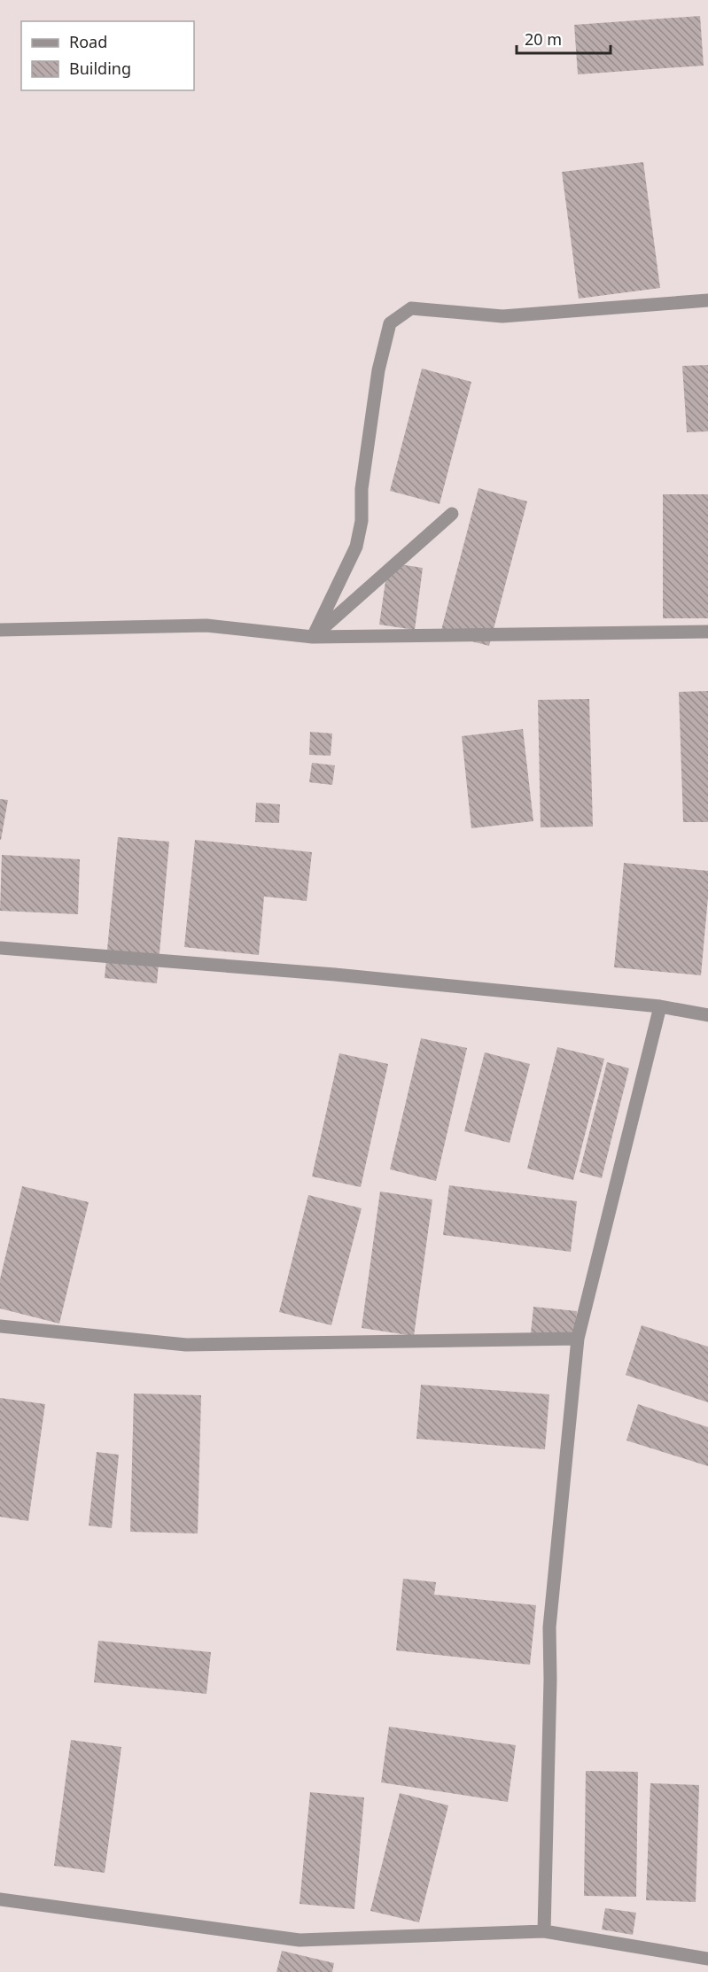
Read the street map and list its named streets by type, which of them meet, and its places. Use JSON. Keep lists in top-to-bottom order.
{
  "legend": ["Road", "Building"],
  "scale_bar": "20 m"
}
